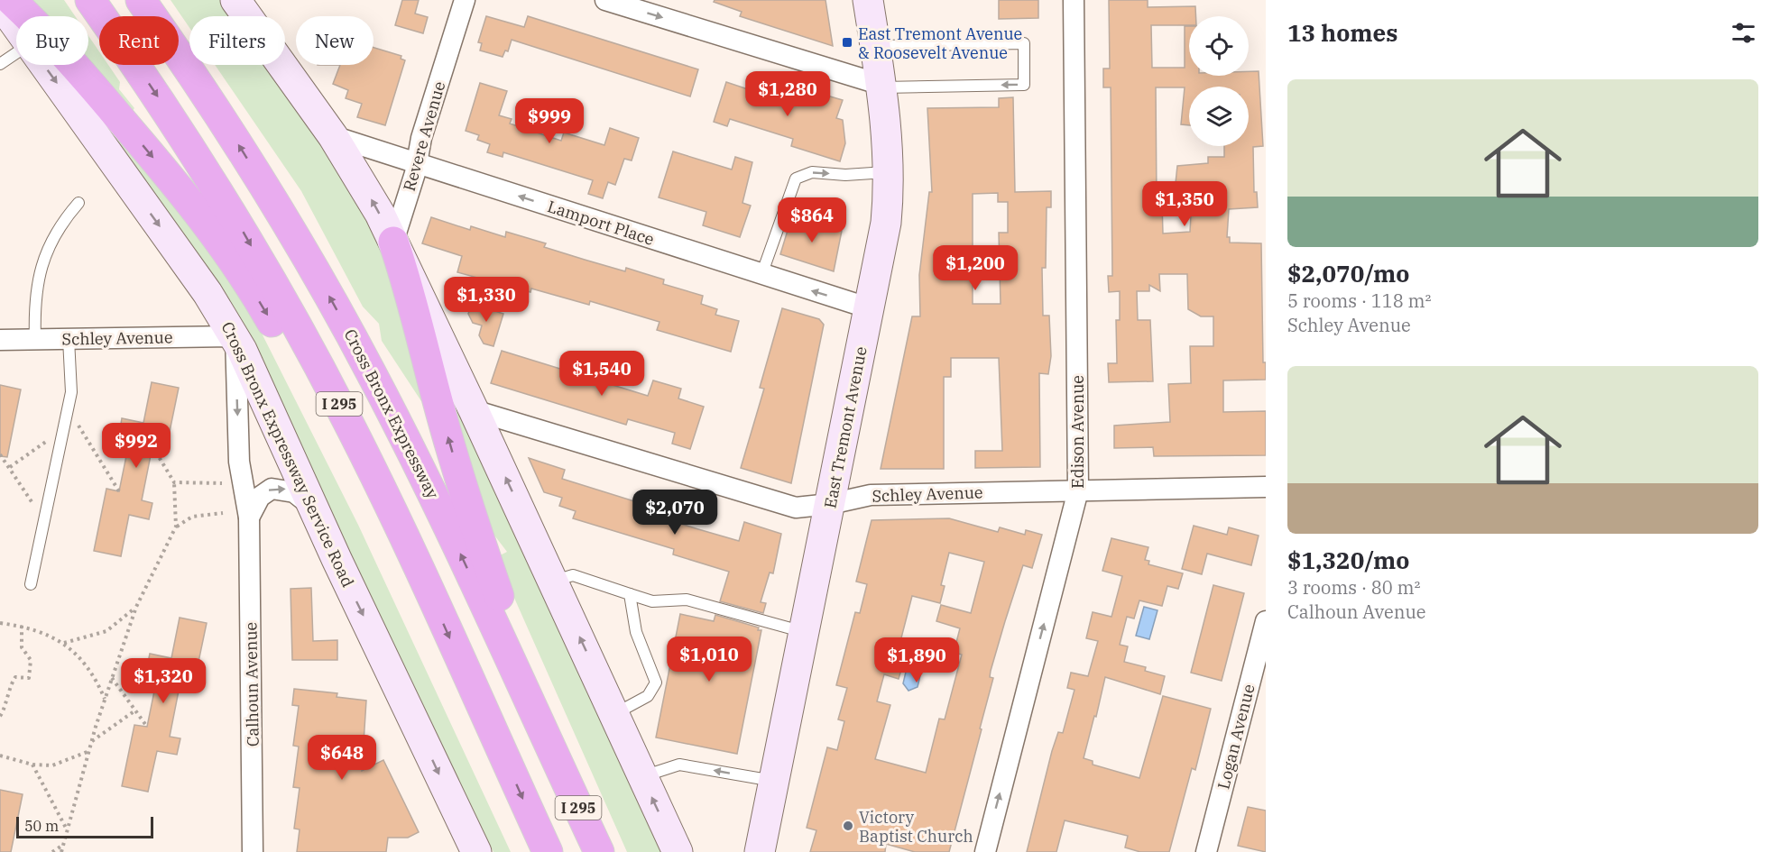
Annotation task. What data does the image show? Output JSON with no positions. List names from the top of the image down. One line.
{"streets":{"highway":["I 295","Cross Bronx Expressway"],"main road":["East Tremont Avenue","Cross Bronx Expressway Service Road"],"street":["Revere Avenue","Lamport Place","Schley Avenue","Edison Avenue","Calhoun Avenue","Logan Avenue"]},"crossings":[["Revere Avenue","Lamport Place"],["Lamport Place","East Tremont Avenue"],["Schley Avenue","East Tremont Avenue"],["Schley Avenue","Edison Avenue"],["Schley Avenue","Cross Bronx Expressway Service Road"],["Schley Avenue","Calhoun Avenue"],["Cross Bronx Expressway Service Road","Calhoun Avenue"]],"one_way":["Lamport Place","Edison Avenue","Calhoun Avenue"],"places":{"transit":["East Tremont Avenue & Roosevelt Avenue"],"other":["Victory Baptist Church"]},"scale_bar":"50 m","page":{"heading":"13 homes","chip":["Buy","Rent","Filters","New"],"list":[{"name":"$2,070/mo","note":"5 rooms · 118 m² · Schley Avenue"},{"name":"$1,320/mo","note":"3 rooms · 80 m² · Calhoun Avenue"}],"price":["$1,280","$999","$1,350","$864","$1,200","$1,330","$1,540","$992","$2,070","$1,010","$1,890","$1,320","$648"],"scale":"50 m"}}
